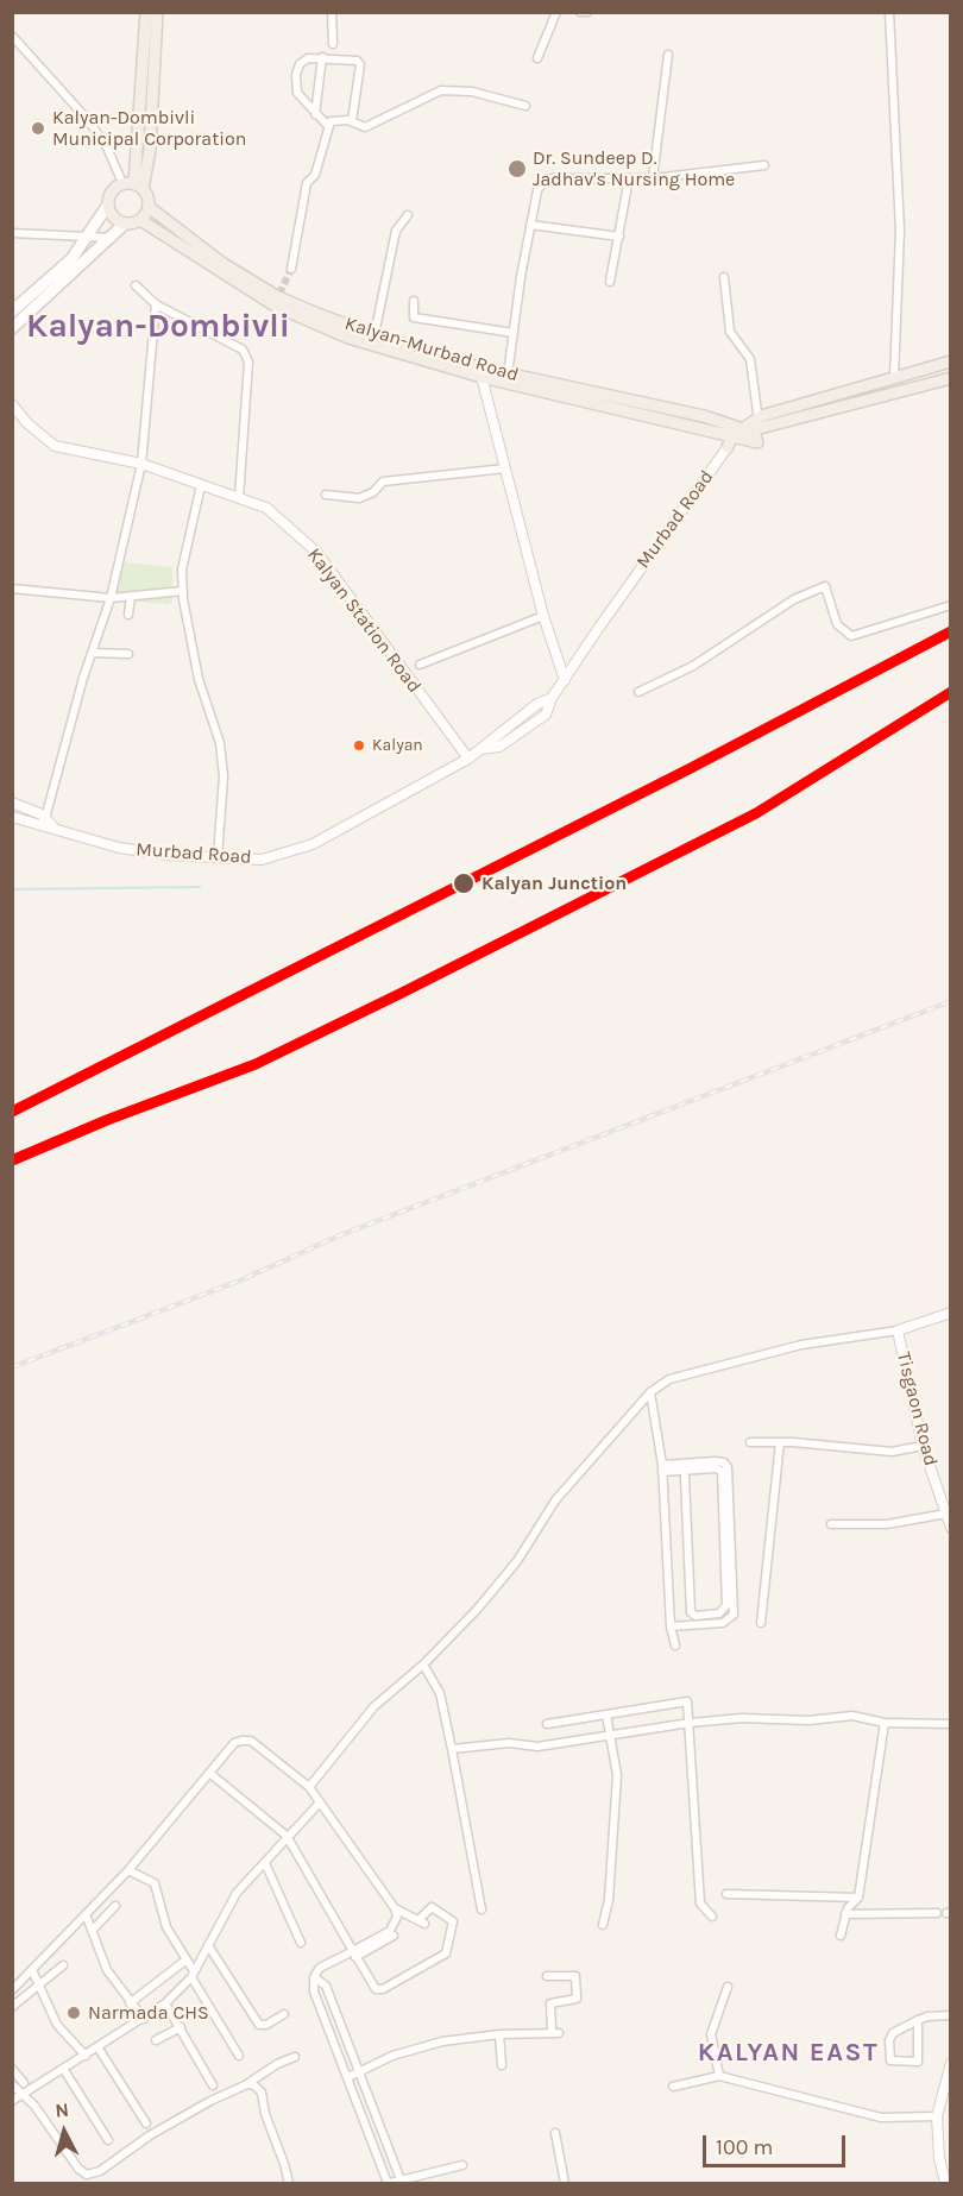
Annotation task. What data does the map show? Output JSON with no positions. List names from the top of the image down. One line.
{"streets":{"main road":["Kalyan-Murbad Road"],"street":["Murbad Road","Kalyan Station Road","Tisgaon Road"]},"crossings":[["Kalyan-Murbad Road","Murbad Road"],["Murbad Road","Kalyan Station Road"]],"districts":["Kalyan-Dombivli","KALYAN EAST"],"places":["Kalyan-Dombivli Municipal Corporation","Dr. Sundeep D. Jadhav's Nursing Home","Kalyan","Kalyan Junction","Narmada CHS"],"scale_bar":"100 m","north":"top"}
